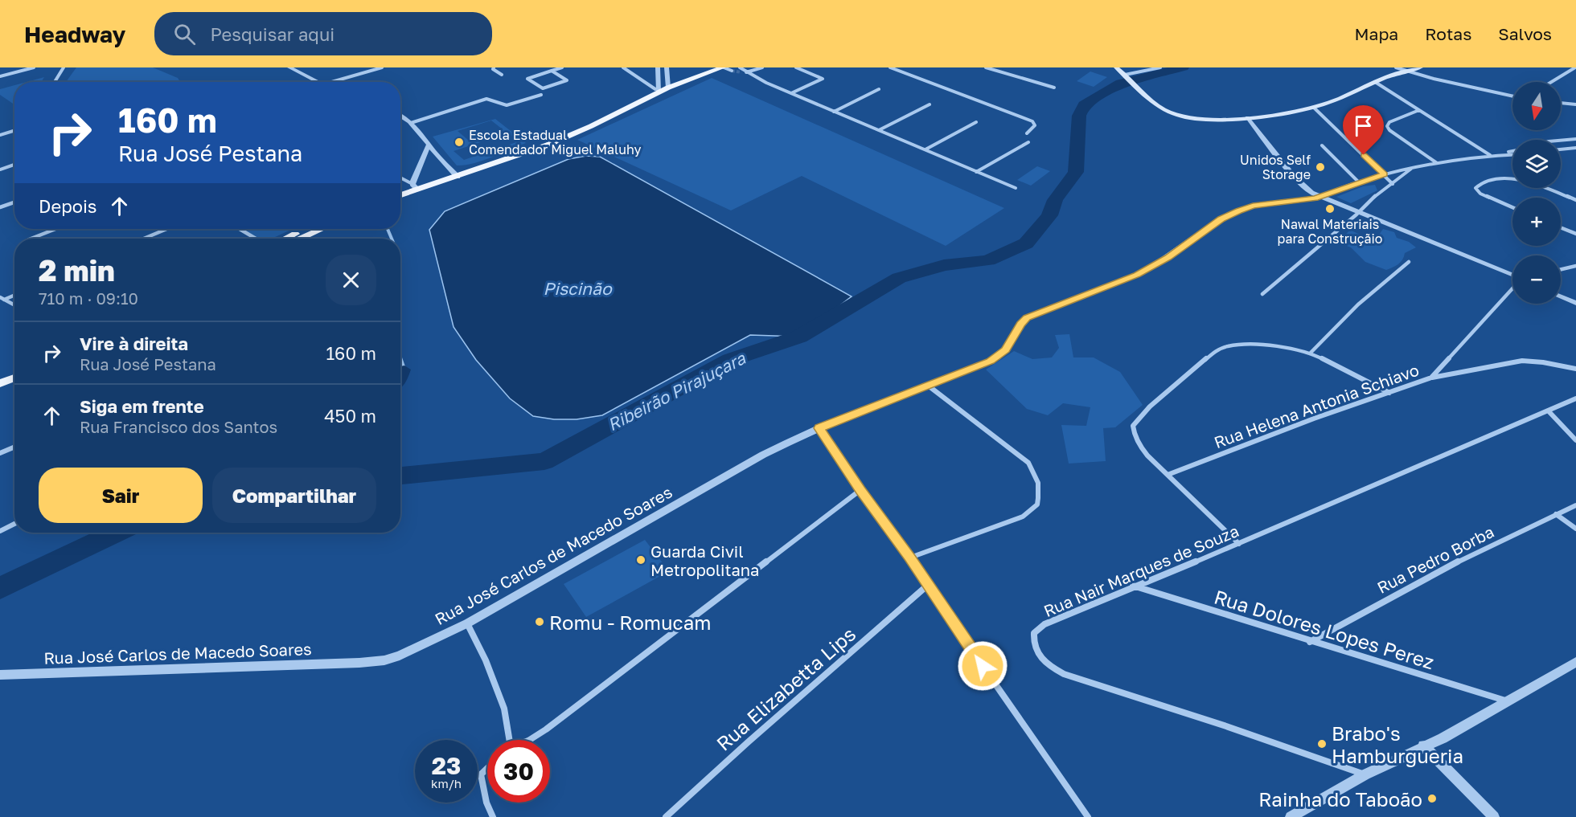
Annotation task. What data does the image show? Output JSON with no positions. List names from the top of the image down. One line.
{"streets":{"street":["Rua Helena Antonia Schiavo","Rua José Carlos de Macedo Soares","Rua Pedro Borba","Rua Nair Marques de Souza","Rua Dolores Lopes Perez","Rua Elizabetta Lips"]},"crossings":[["Rua Pedro Borba","Rua Dolores Lopes Perez"],["Rua Nair Marques de Souza","Rua Dolores Lopes Perez"]],"water":["Piscinão","Ribeirão Pirajuçara"],"places":["Escola Estadual Comendador Miguel Maluhy","Unidos Self Storage","Nawal Materiais para Construçãio","Guarda Civil Metropolitana","Romu - Romucam","Brabo's Hamburgueria","Rainha do Taboão"],"north":"bottom","page":{"header":"Headway","search":"Pesquisar aqui","nav":["Mapa","Rotas","Salvos"],"map_buttons":["+","−"],"turn":["160 m","Rua José Pestana"],"then":"Depois","heading":["2 min","710 m · 09:10"],"list":[{"name":"Vire à direita","note":"Rua José Pestana","value":"160 m"},{"name":"Siga em frente","note":"Rua Francisco dos Santos","value":"450 m"}],"buttons":["Sair","Compartilhar"],"speed":"23 km/h","limit":"30"}}
